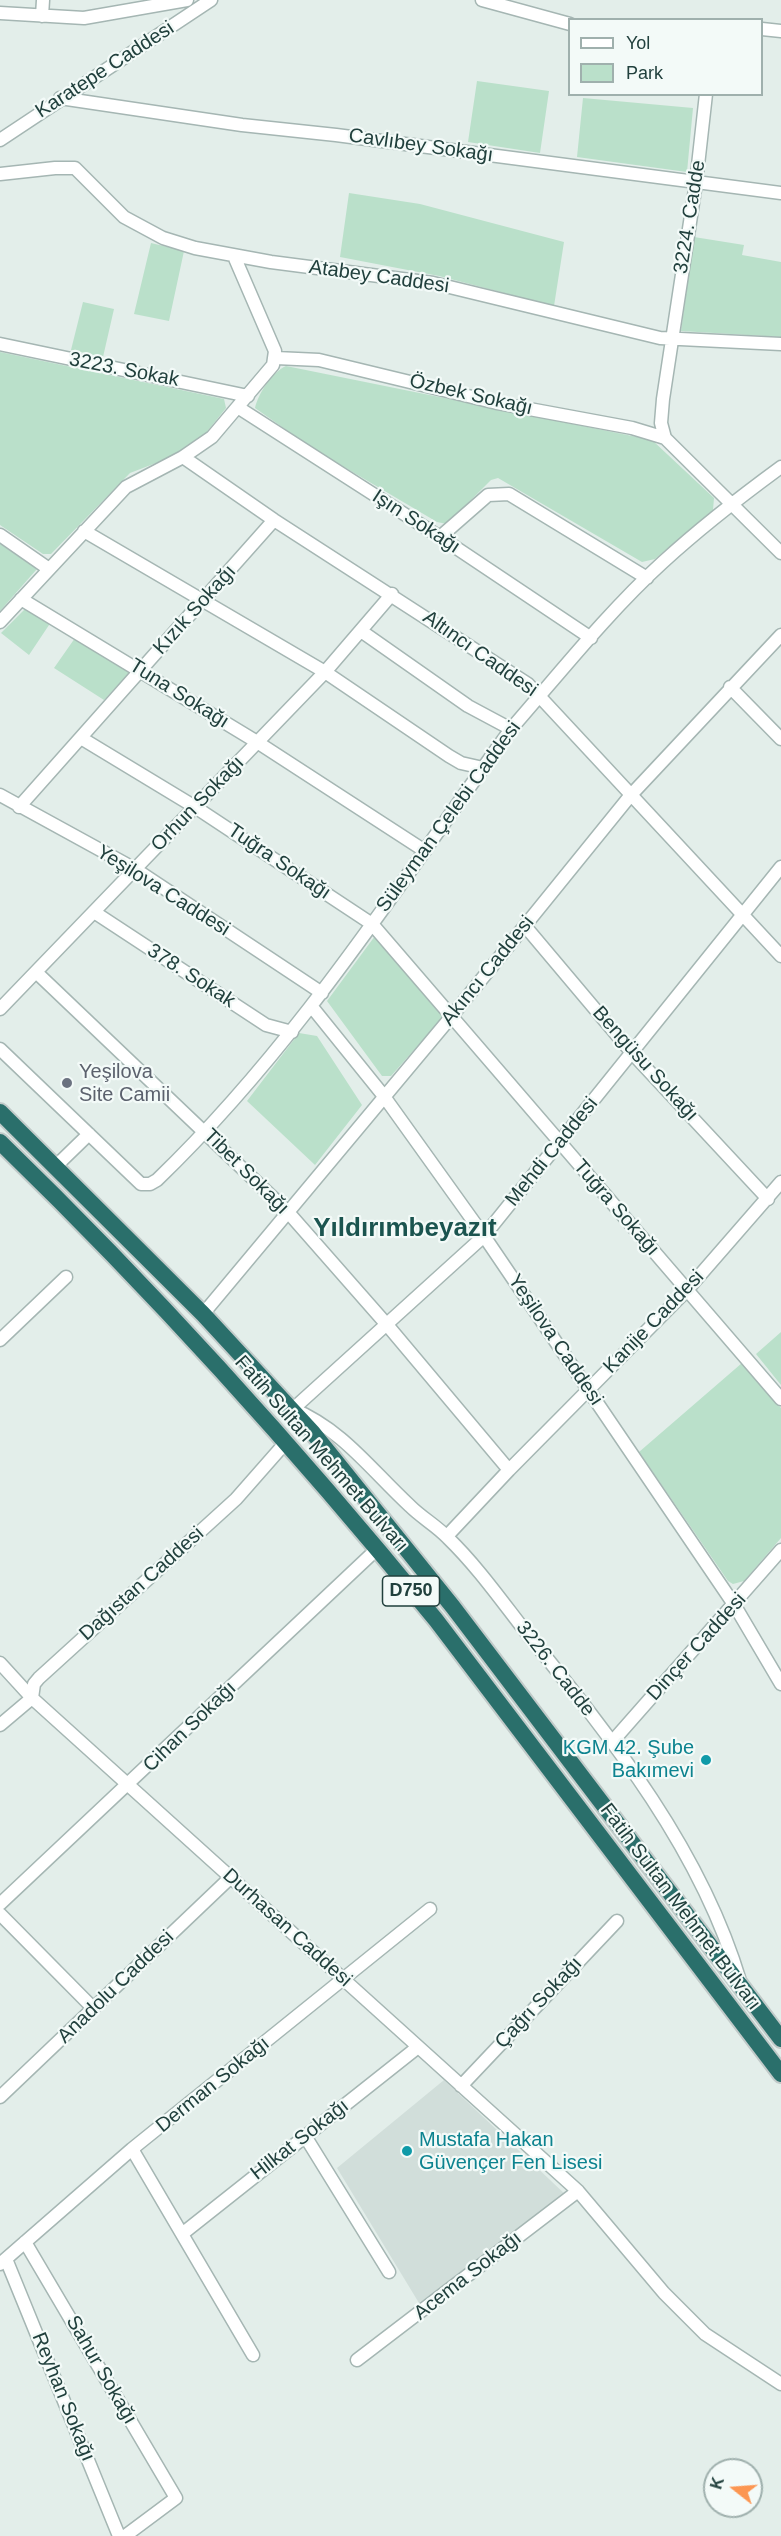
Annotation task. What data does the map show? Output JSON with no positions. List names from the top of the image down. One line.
{"streets":{"highway":["Fatih Sultan Mehmet Bulvarı","D750"],"street":["Karatepe Caddesi","Cavlıbey Sokağı","3224. Cadde","Atabey Caddesi","3223. Sokak","Özbek Sokağı","Işın Sokağı","Kızık Sokağı","Altıncı Caddesi","Tuna Sokağı","Orhun Sokağı","Süleyman Çelebi Caddesi","Tuğra Sokağı","Yeşilova Caddesi","Akıncı Caddesi","378. Sokak","Bengüsu Sokağı","Mehdi Caddesi","Tibet Sokağı","Kanije Caddesi","Dağıstan Caddesi","Dinçer Caddesi","3226. Cadde","Cihan Sokağı","Durhasan Caddesi","Anadolu Caddesi","Çağrı Sokağı","Derman Sokağı","Hilkat Sokağı","Acema Sokağı","Sahur Sokağı","Reyhan Sokağı"]},"crossings":[["Karatepe Caddesi","Cavlıbey Sokağı"],["Cavlıbey Sokağı","3224. Cadde"],["3224. Cadde","Atabey Caddesi"],["3224. Cadde","Özbek Sokağı"],["Işın Sokağı","Süleyman Çelebi Caddesi"],["Kızık Sokağı","Altıncı Caddesi"],["Kızık Sokağı","Tuna Sokağı"],["Kızık Sokağı","Tuğra Sokağı"],["Kızık Sokağı","Yeşilova Caddesi"],["Altıncı Caddesi","Orhun Sokağı"],["Altıncı Caddesi","Süleyman Çelebi Caddesi"],["Altıncı Caddesi","Akıncı Caddesi"],["Altıncı Caddesi","Mehdi Caddesi"],["Tuna Sokağı","Orhun Sokağı"],["Tuna Sokağı","Süleyman Çelebi Caddesi"],["Orhun Sokağı","Tuğra Sokağı"],["Orhun Sokağı","Yeşilova Caddesi"],["Orhun Sokağı","378. Sokak"],["Orhun Sokağı","Tibet Sokağı"],["Süleyman Çelebi Caddesi","Tuğra Sokağı"],["Süleyman Çelebi Caddesi","Yeşilova Caddesi"],["Süleyman Çelebi Caddesi","378. Sokak"],["Süleyman Çelebi Caddesi","Tibet Sokağı"],["Tuğra Sokağı","Akıncı Caddesi"],["Tuğra Sokağı","Mehdi Caddesi"],["Tuğra Sokağı","Kanije Caddesi"],["Yeşilova Caddesi","Akıncı Caddesi"],["Yeşilova Caddesi","Mehdi Caddesi"],["Yeşilova Caddesi","Kanije Caddesi"],["Yeşilova Caddesi","Dinçer Caddesi"],["Akıncı Caddesi","Bengüsu Sokağı"],["Akıncı Caddesi","Tibet Sokağı"],["Akıncı Caddesi","Fatih Sultan Mehmet Bulvarı"],["Bengüsu Sokağı","Mehdi Caddesi"],["Bengüsu Sokağı","Kanije Caddesi"],["Mehdi Caddesi","Tibet Sokağı"],["Mehdi Caddesi","Fatih Sultan Mehmet Bulvarı"],["Mehdi Caddesi","3226. Cadde"],["Tibet Sokağı","Kanije Caddesi"],["Kanije Caddesi","3226. Cadde"],["Fatih Sultan Mehmet Bulvarı","Dağıstan Caddesi"],["Fatih Sultan Mehmet Bulvarı","3226. Cadde"],["Fatih Sultan Mehmet Bulvarı","Cihan Sokağı"],["Dağıstan Caddesi","Durhasan Caddesi"],["Dinçer Caddesi","3226. Cadde"],["Cihan Sokağı","Durhasan Caddesi"],["Durhasan Caddesi","Anadolu Caddesi"],["Durhasan Caddesi","Çağrı Sokağı"],["Durhasan Caddesi","Derman Sokağı"],["Durhasan Caddesi","Hilkat Sokağı"],["Durhasan Caddesi","Acema Sokağı"],["Derman Sokağı","Sahur Sokağı"],["Derman Sokağı","Reyhan Sokağı"]],"districts":["Yıldırımbeyazıt"],"places":["Yeşilova Site Camii","KGM 42. Şube Bakımevi","Mustafa Hakan Güvençer Fen Lisesi"],"legend":["Yol","Park"],"north":"left"}
